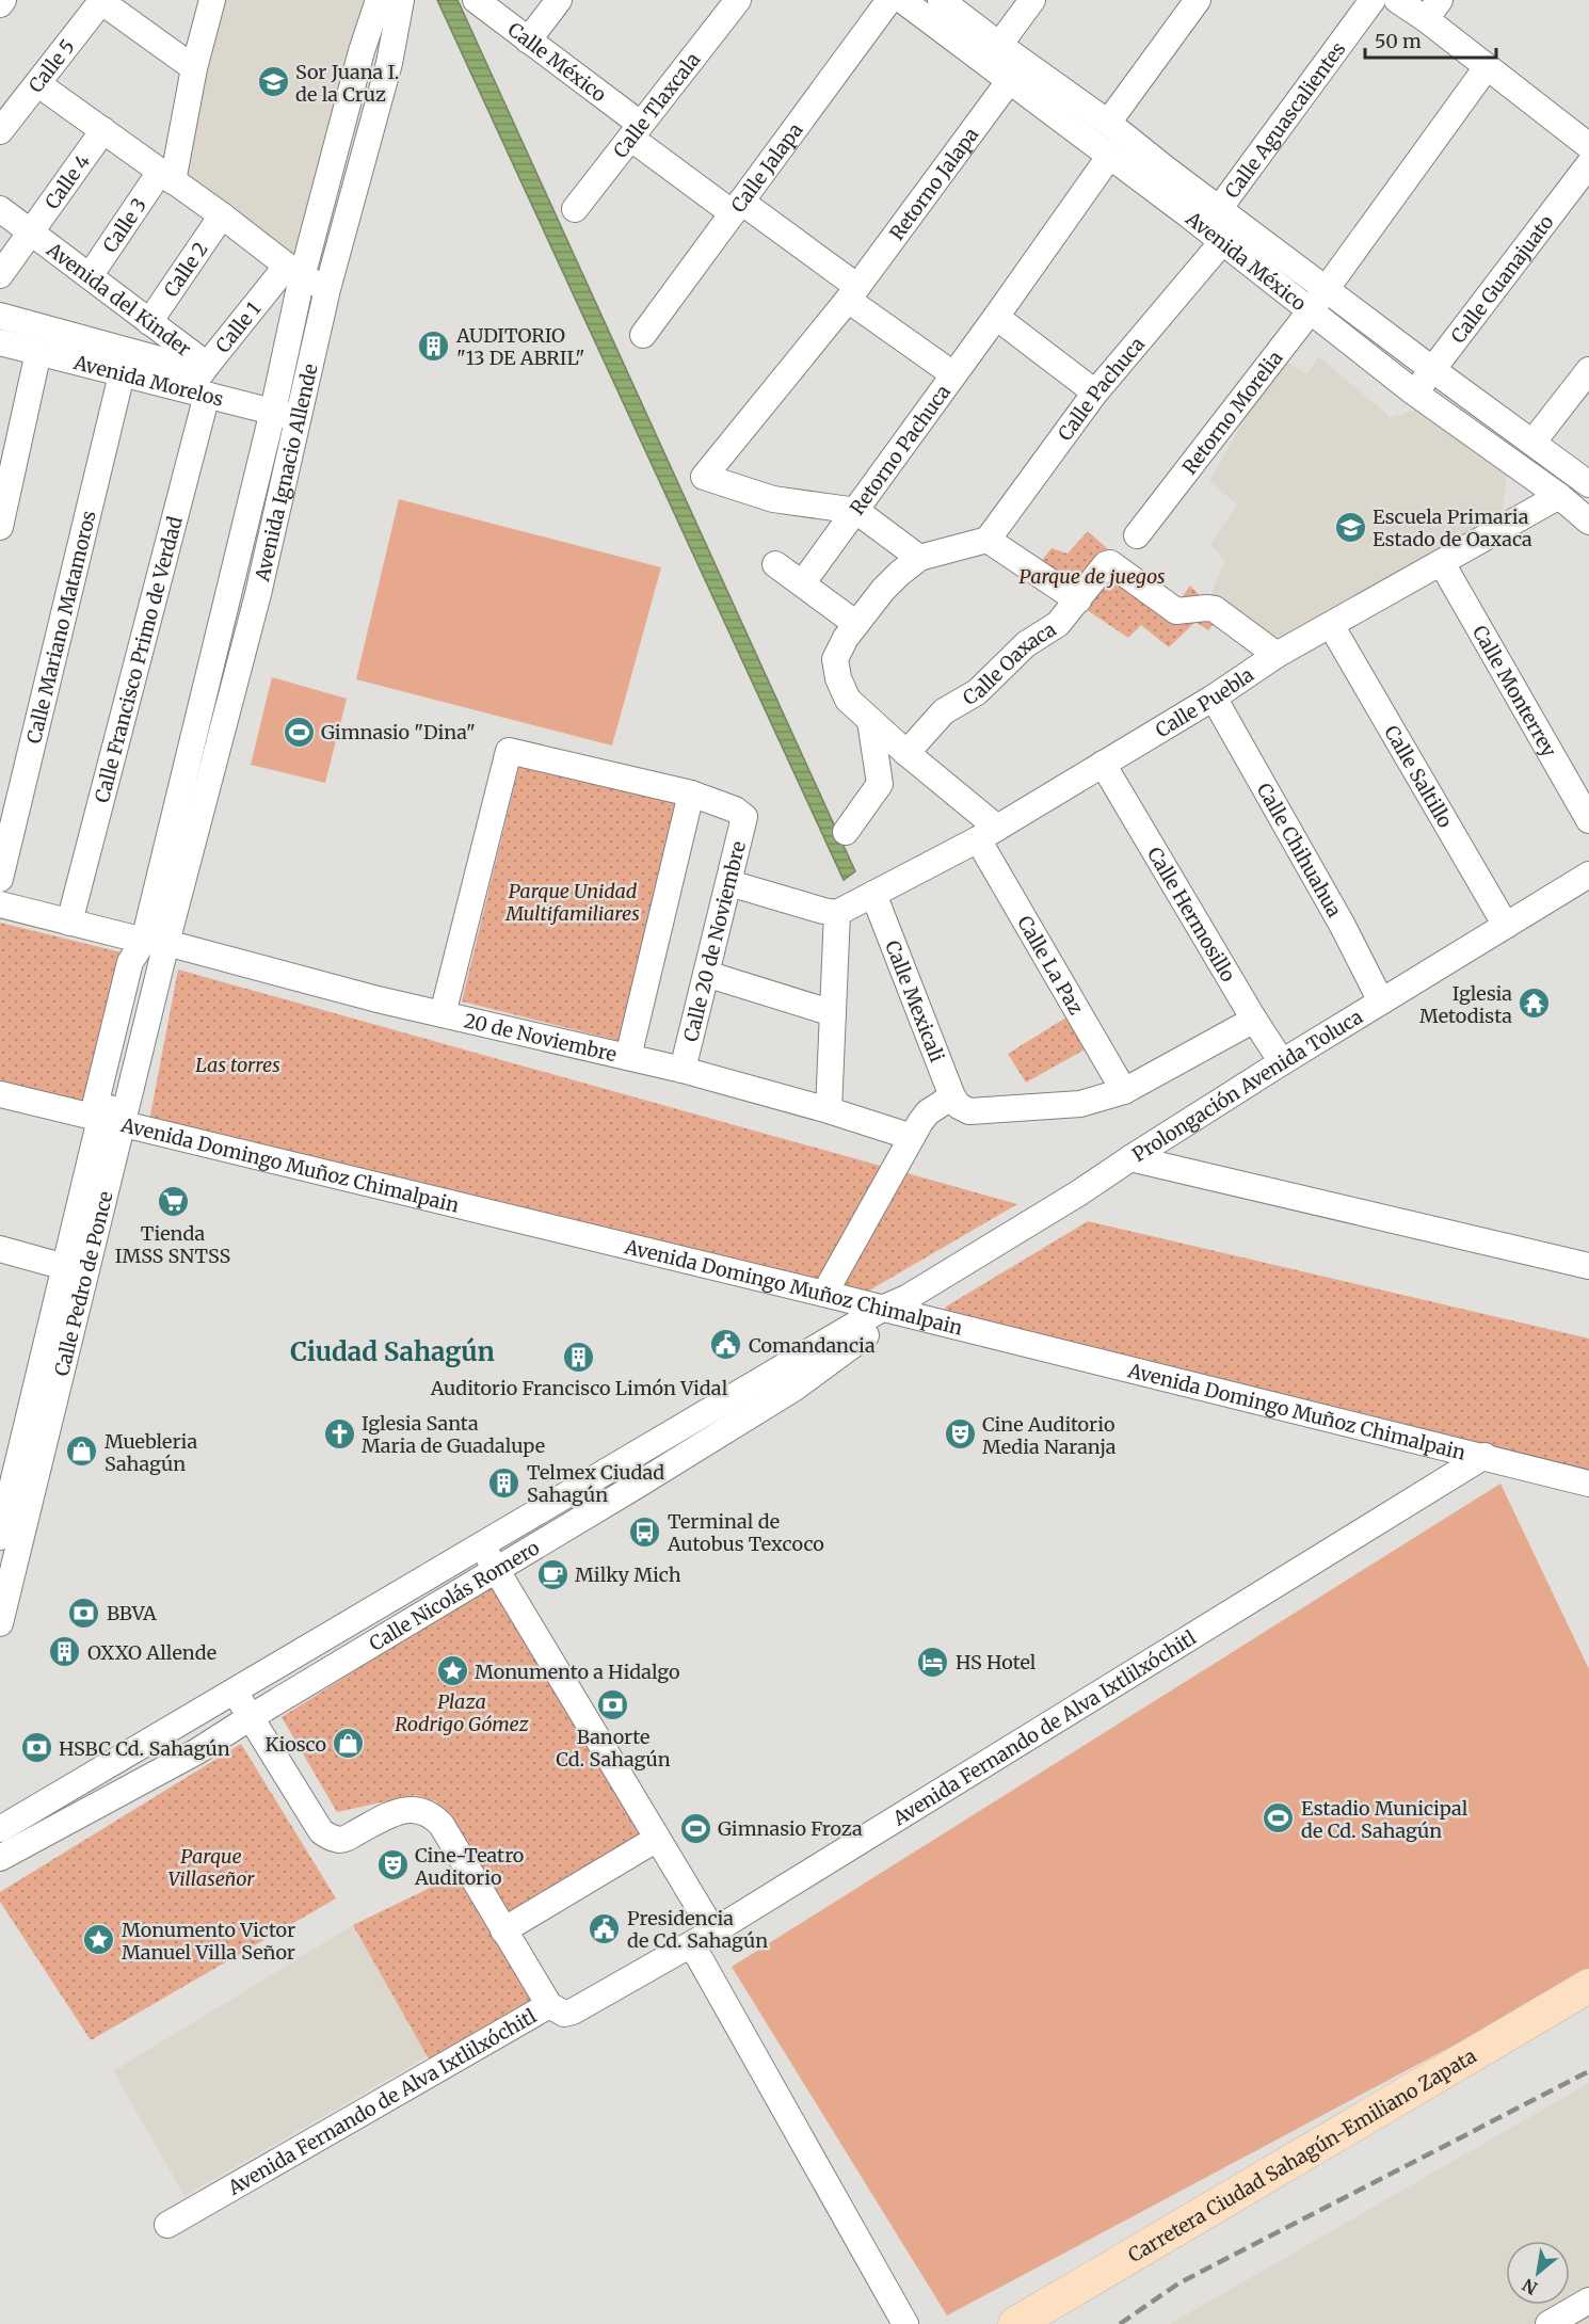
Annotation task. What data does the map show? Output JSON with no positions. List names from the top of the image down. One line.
{"streets":{"main road":["Carretera Ciudad Sahagún-Emiliano Zapata"],"street":["Calle México","Calle 5","Calle Tlaxcala","Calle Aguascalientes","Calle Jalapa","Calle 4","Retorno Jalapa","Calle 3","Avenida México","Calle 2","Calle Guanajuato","Avenida del Kinder","Calle 1","Avenida Morelos","Calle Pachuca","Retorno Morelia","Retorno Pachuca","Avenida Ignacio Allende","Calle Mariano Matamoros","Calle Francisco Primo de Verdad","Calle Oaxaca","Calle Monterrey","Calle Puebla","Calle Saltillo","Calle Chihuahua","Calle Hermosillo","Calle 20 de Noviembre","Calle La Paz","Calle Mexicali","20 de Noviembre","Prolongación Avenida Toluca","Avenida Domingo Muñoz Chimalpain","Calle Pedro de Ponce","Calle Nicolás Romero","Avenida Fernando de Alva Ixtlilxóchitl"]},"crossings":[["Calle México","Calle Tlaxcala"],["Calle México","Calle Jalapa"],["Calle Aguascalientes","Avenida México"],["Calle 4","Avenida del Kinder"],["Retorno Jalapa","Avenida México"],["Retorno Jalapa","Retorno Pachuca"],["Calle 3","Avenida del Kinder"],["Avenida México","Calle Guanajuato"],["Avenida México","Calle Pachuca"],["Avenida México","Retorno Morelia"],["Avenida México","Retorno Pachuca"],["Avenida México","Calle Puebla"],["Calle 2","Avenida del Kinder"],["Avenida del Kinder","Calle 1"],["Avenida del Kinder","Avenida Morelos"],["Avenida del Kinder","Calle Francisco Primo de Verdad"],["Calle 1","Avenida Morelos"],["Calle 1","Avenida Ignacio Allende"],["Calle 1","Calle Francisco Primo de Verdad"],["Avenida Morelos","Avenida Ignacio Allende"],["Avenida Morelos","Calle Mariano Matamoros"],["Avenida Morelos","Calle Francisco Primo de Verdad"],["Avenida Ignacio Allende","20 de Noviembre"],["Avenida Ignacio Allende","Calle Pedro de Ponce"],["Calle Francisco Primo de Verdad","20 de Noviembre"],["Calle Oaxaca","Calle Puebla"],["Calle Monterrey","Calle Puebla"],["Calle Puebla","Calle Saltillo"],["Calle Puebla","Calle Chihuahua"],["Calle Puebla","Calle Hermosillo"],["Calle Puebla","Calle La Paz"],["Calle Puebla","Calle Mexicali"],["Calle Saltillo","Prolongación Avenida Toluca"],["Calle Chihuahua","Prolongación Avenida Toluca"],["Calle Hermosillo","Prolongación Avenida Toluca"],["Calle 20 de Noviembre","20 de Noviembre"],["20 de Noviembre","Calle Pedro de Ponce"],["Prolongación Avenida Toluca","Avenida Domingo Muñoz Chimalpain"],["Prolongación Avenida Toluca","Calle Nicolás Romero"],["Avenida Domingo Muñoz Chimalpain","Calle Pedro de Ponce"],["Avenida Domingo Muñoz Chimalpain","Calle Nicolás Romero"],["Avenida Domingo Muñoz Chimalpain","Avenida Fernando de Alva Ixtlilxóchitl"]],"districts":["Ciudad Sahagún"],"parks":["Parque de juegos","Parque Unidad Multifamiliares","Las torres","Plaza Rodrigo Gómez","Parque Villaseñor"],"places":{"school or university":["Sor Juana I. de la Cruz","Escuela Primaria Estado de Oaxaca"],"building":["AUDITORIO \"13 DE ABRIL\"","Auditorio Francisco Limón Vidal","Telmex Ciudad Sahagún","OXXO Allende"],"sports":["Gimnasio \"Dina\"","Estadio Municipal de Cd. Sahagún","Gimnasio Froza"],"temple":["Iglesia Metodista"],"supermarket":["Tienda IMSS SNTSS"],"public building":["Comandancia","Presidencia de Cd. Sahagún"],"church":["Iglesia Santa Maria de Guadalupe"],"theatre":["Cine Auditorio Media Naranja","Cine-Teatro Auditorio"],"shop":["Muebleria Sahagún","Kiosco"],"bus stop":["Terminal de Autobus Texcoco"],"cafe":["Milky Mich"],"bank":["BBVA","Banorte Cd. Sahagún","HSBC Cd. Sahagún"],"hotel":["HS Hotel"],"place":["Monumento a Hidalgo","Monumento Victor Manuel Villa Señor"]},"scale_bar":"50 m","north":"bottom left"}
